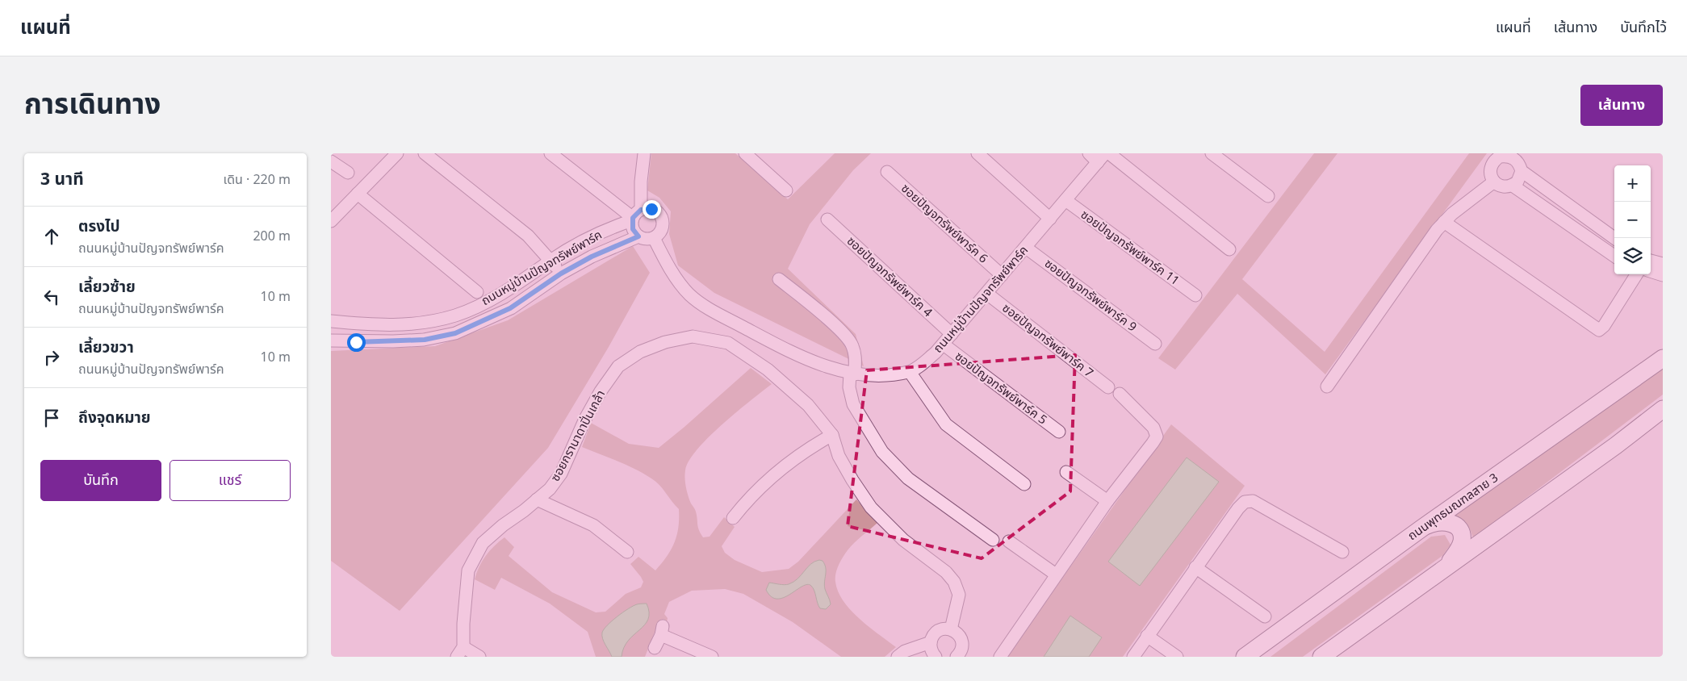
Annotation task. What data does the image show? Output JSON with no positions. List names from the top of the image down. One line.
{"streets":{"main road":["ถนนพุทธมณฑลสาย 3"],"street":["ซอยปัญจทรัพย์พาร์ค 6","ซอยปัญจทรัพย์พาร์ค 11","ถนนหมู่บ้านปัญจทรัพย์พาร์ค","ซอยปัญจทรัพย์พาร์ค 4","ซอยปัญจทรัพย์พาร์ค 9","ซอยปัญจทรัพย์พาร์ค 7","ซอยปัญจทรัพย์พาร์ค 5","ซอยกรานาดาปิ่นเกล้า"]},"crossings":[["ซอยปัญจทรัพย์พาร์ค 6","ถนนหมู่บ้านปัญจทรัพย์พาร์ค"],["ซอยปัญจทรัพย์พาร์ค 11","ถนนหมู่บ้านปัญจทรัพย์พาร์ค"],["ถนนหมู่บ้านปัญจทรัพย์พาร์ค","ซอยปัญจทรัพย์พาร์ค 4"],["ถนนหมู่บ้านปัญจทรัพย์พาร์ค","ซอยปัญจทรัพย์พาร์ค 9"],["ถนนหมู่บ้านปัญจทรัพย์พาร์ค","ซอยปัญจทรัพย์พาร์ค 7"],["ถนนหมู่บ้านปัญจทรัพย์พาร์ค","ซอยปัญจทรัพย์พาร์ค 5"]],"page":{"header":"แผนที่","nav":["แผนที่","เส้นทาง","บันทึกไว้"],"title":"การเดินทาง","buttons":["เส้นทาง",["บันทึก","แชร์"]],"heading":["3 นาที","เดิน · 220 m"],"map_buttons":["+","−"],"list":[["ตรงไป","ถนนหมู่บ้านปัญจทรัพย์พาร์ค","200 m"],["เลี้ยวซ้าย","ถนนหมู่บ้านปัญจทรัพย์พาร์ค","10 m"],["เลี้ยวขวา","ถนนหมู่บ้านปัญจทรัพย์พาร์ค","10 m"],"ถึงจุดหมาย"]}}
